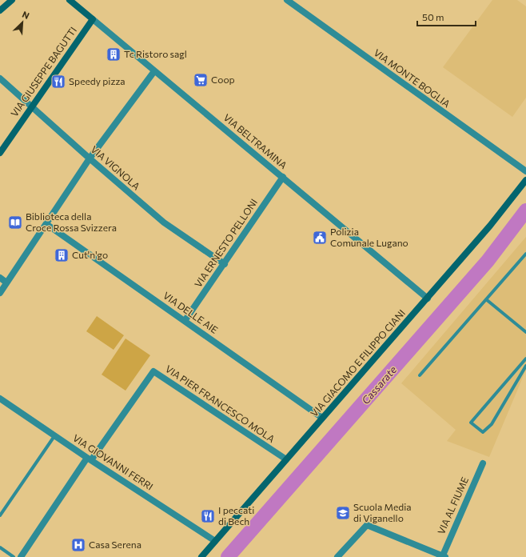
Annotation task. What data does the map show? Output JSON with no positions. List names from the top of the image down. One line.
{"streets":{"main road":["VIA GIUSEPPE BAGUTTI","VIA BELTRAMINA","VIA GIACOMO E FILIPPO CIANI"],"street":["VIA MONTE BOGLIA","VIA VIGNOLA","VIA ERNESTO PELLONI","VIA DELLE AIE","VIA PIER FRANCESCO MOLA","VIA GIOVANNI FERRI","VIA AL FIUME"]},"crossings":[["VIA GIUSEPPE BAGUTTI","VIA BELTRAMINA"],["VIA GIUSEPPE BAGUTTI","VIA VIGNOLA"],["VIA BELTRAMINA","VIA ERNESTO PELLONI"],["VIA BELTRAMINA","VIA GIACOMO E FILIPPO CIANI"],["VIA VIGNOLA","VIA ERNESTO PELLONI"],["VIA ERNESTO PELLONI","VIA DELLE AIE"],["VIA DELLE AIE","VIA GIACOMO E FILIPPO CIANI"],["VIA GIACOMO E FILIPPO CIANI","VIA PIER FRANCESCO MOLA"],["VIA GIACOMO E FILIPPO CIANI","VIA GIOVANNI FERRI"],["VIA PIER FRANCESCO MOLA","VIA GIOVANNI FERRI"]],"water":["Cassarate"],"places":{"building":["Tc Ristoro sagl","Cut'n'go"],"supermarket":["Coop"],"restaurant":["Speedy pizza","I peccati di Bech"],"library":["Biblioteca della Croce Rossa Svizzera"],"public building":["Polizia Comunale Lugano"],"school or university":["Scuola Media di Viganello"],"hospital":["Casa Serena"]},"scale_bar":"50 m","north":"top right"}
